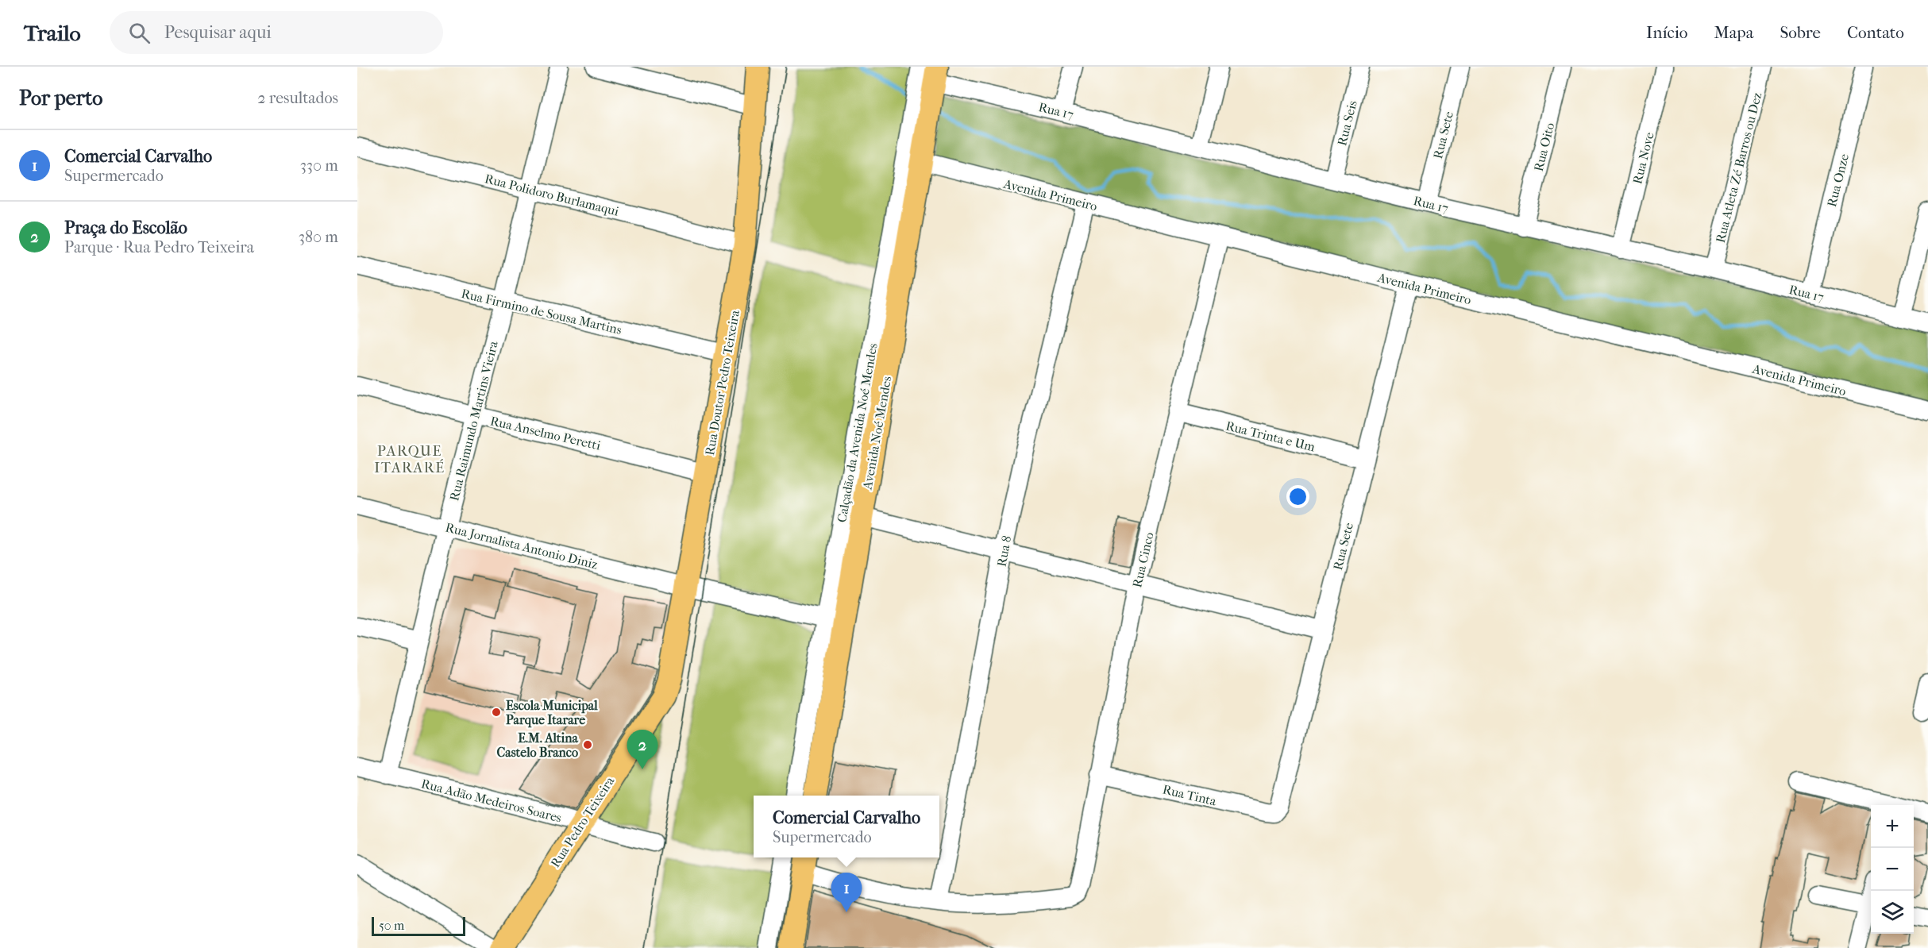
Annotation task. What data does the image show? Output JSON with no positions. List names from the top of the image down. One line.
{"streets":{"main road":["Rua Doutor Pedro Teixeira","Avenida Noé Mendes","Rua Pedro Teixeira"],"street":["Rua 17","Rua Seis","Rua Sete","Rua Oito","Rua Nove","Rua Atleta Zé Barros ou Dez","Rua Onze","Rua Polidoro Burlamaqui","Avenida Primeiro","Rua Firmino de Sousa Martins","Rua Raimundo Martins Vieira","Rua Anselmo Peretti","Calçadão da Avenida Noé Mendes","Rua Trinta e Um","Rua Jornalista Antonio Diniz","Rua 8","Rua Cinco","Rua Tinta","Rua Adão Medeiros Soares"]},"crossings":[["Rua 17","Rua Seis"],["Rua 17","Rua Sete"],["Rua 17","Rua Oito"],["Rua 17","Rua Nove"],["Rua 17","Rua Atleta Zé Barros ou Dez"],["Rua 17","Rua Onze"],["Rua 17","Calçadão da Avenida Noé Mendes"],["Rua 17","Avenida Noé Mendes"],["Rua Sete","Avenida Primeiro"],["Rua Sete","Rua Trinta e Um"],["Rua Sete","Rua Tinta"],["Rua Polidoro Burlamaqui","Rua Doutor Pedro Teixeira"],["Rua Polidoro Burlamaqui","Rua Raimundo Martins Vieira"],["Avenida Primeiro","Avenida Noé Mendes"],["Avenida Primeiro","Rua 8"],["Avenida Primeiro","Rua Cinco"],["Rua Firmino de Sousa Martins","Rua Doutor Pedro Teixeira"],["Rua Firmino de Sousa Martins","Rua Raimundo Martins Vieira"],["Rua Doutor Pedro Teixeira","Rua Anselmo Peretti"],["Rua Doutor Pedro Teixeira","Rua Jornalista Antonio Diniz"],["Rua Doutor Pedro Teixeira","Rua Pedro Teixeira"],["Rua Raimundo Martins Vieira","Rua Anselmo Peretti"],["Rua Raimundo Martins Vieira","Rua Jornalista Antonio Diniz"],["Rua Raimundo Martins Vieira","Rua Adão Medeiros Soares"],["Calçadão da Avenida Noé Mendes","Avenida Noé Mendes"],["Calçadão da Avenida Noé Mendes","Rua Jornalista Antonio Diniz"],["Avenida Noé Mendes","Rua Jornalista Antonio Diniz"],["Rua Trinta e Um","Rua Cinco"],["Rua 8","Rua Cinco"],["Rua Cinco","Rua Tinta"],["Rua Adão Medeiros Soares","Rua Pedro Teixeira"]],"districts":["PARQUE ITARARÉ"],"places":["Escola Municipal Parque Itarare","E.M. Altina Castelo Branco"],"scale_bar":"50 m","page":{"header":"Trailo","search":"Pesquisar aqui","nav":["Início","Mapa","Sobre","Contato"],"heading":["Por perto","2 resultados"],"list":[{"mark":"1","name":"Comercial Carvalho","note":"Supermercado","value":"330 m"},{"mark":"2","name":"Praça do Escolão","note":"Parque · Rua Pedro Teixeira","value":"380 m"}],"pins":["2","1"],"popup":["Comercial Carvalho","Supermercado"],"map_buttons":["+","−"],"scale":"50 m"}}
